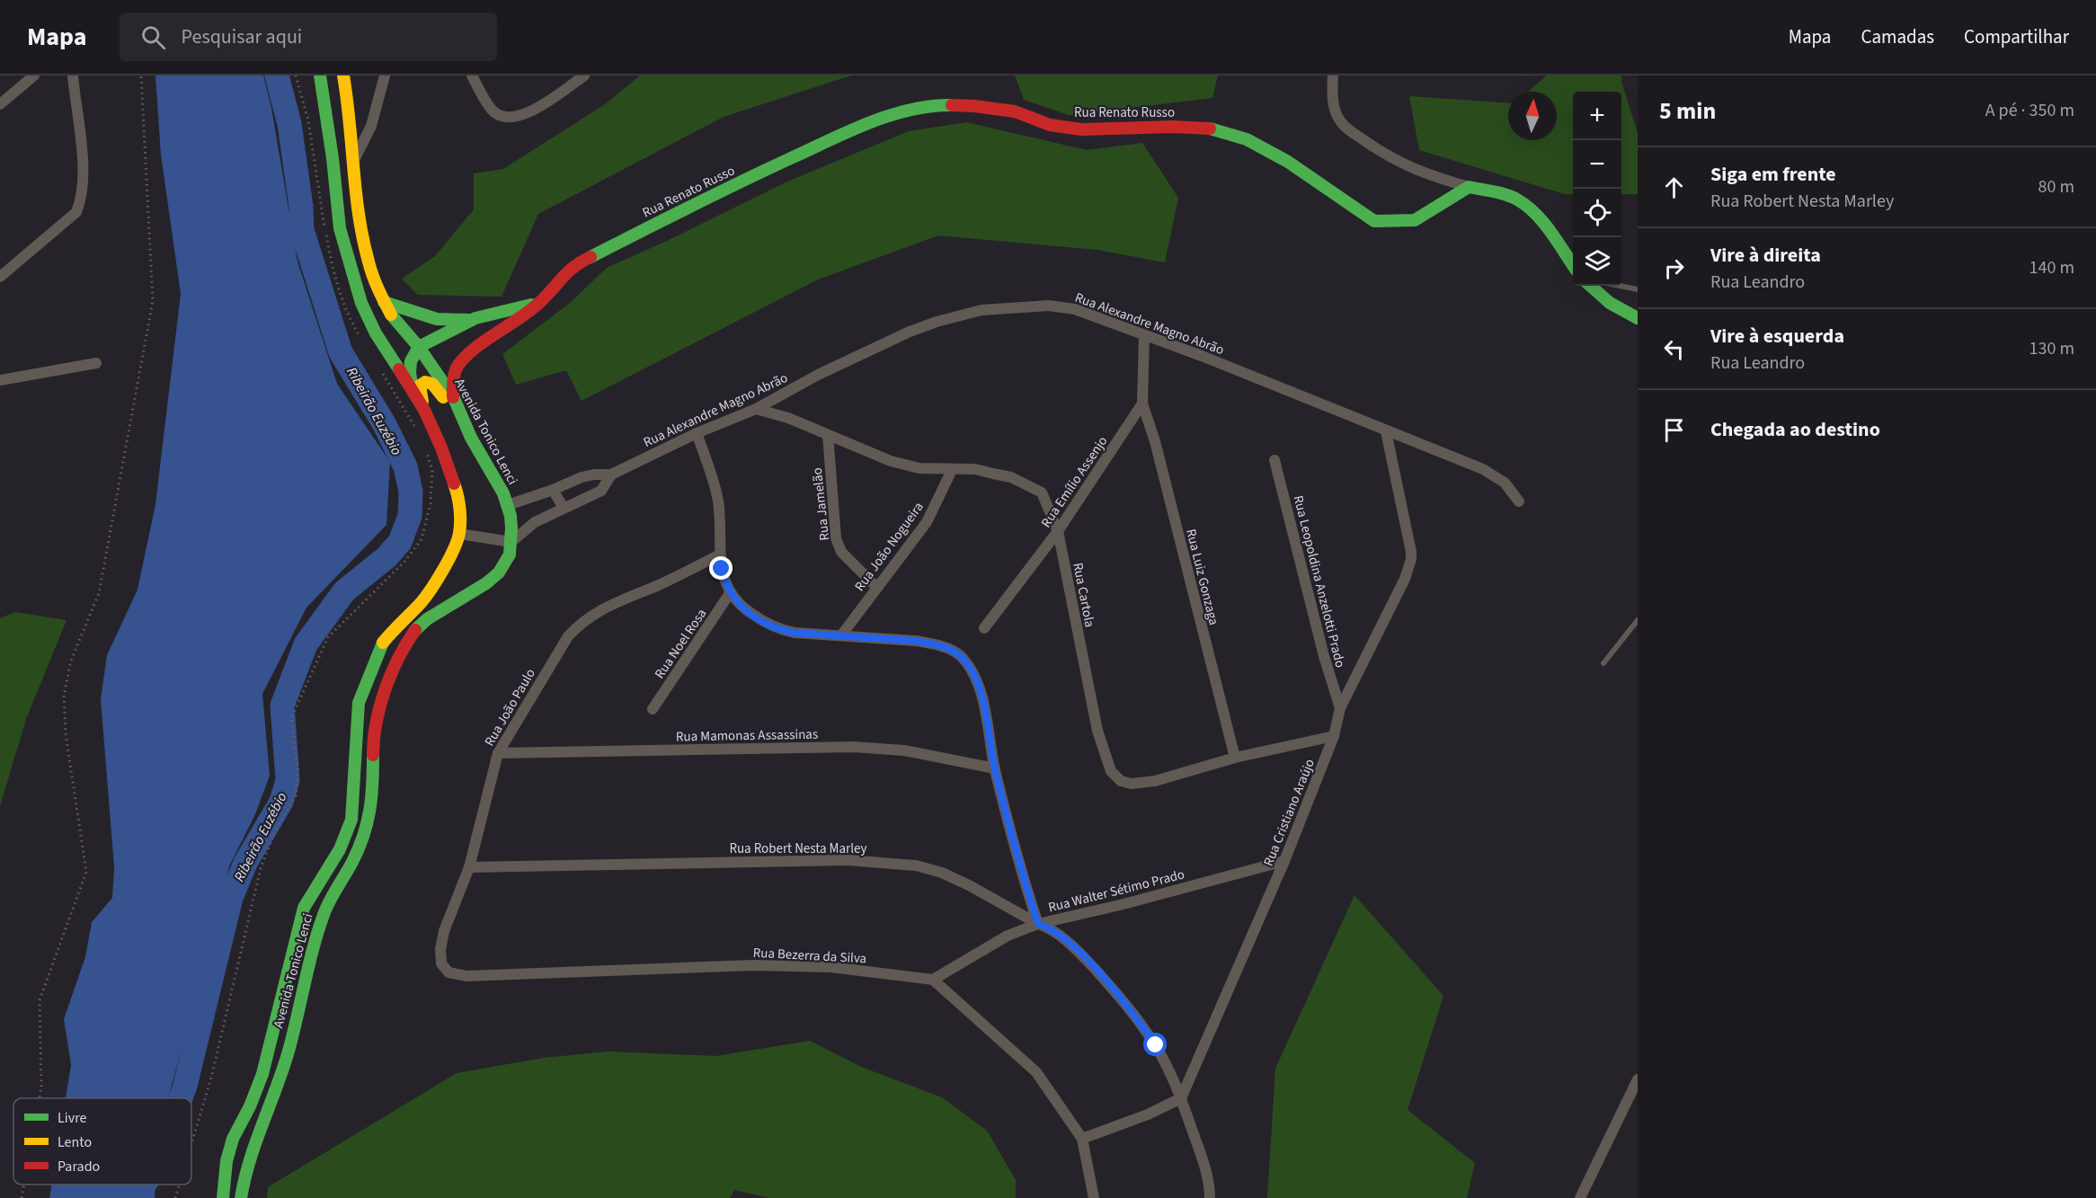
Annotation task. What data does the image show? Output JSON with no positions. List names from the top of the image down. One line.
{"streets":{"main road":["Rua Renato Russo","Avenida Tonico Lenci"],"street":["Rua Alexandre Magno Abrão","Rua Emílio Assenjo","Rua Jamelão","Rua João Nogueira","Rua Luiz Gonzaga","Rua Leopoldina Anzelotti Prado","Rua Cartola","Rua Noel Rosa","Rua João Paulo","Rua Mamonas Assassinas","Rua Cristiano Araújo","Rua Robert Nesta Marley","Rua Walter Sétimo Prado","Rua Bezerra da Silva"]},"crossings":[["Rua Renato Russo","Avenida Tonico Lenci"],["Rua Alexandre Magno Abrão","Rua Cartola"],["Rua Alexandre Magno Abrão","Rua Cristiano Araújo"],["Rua Emílio Assenjo","Rua Luiz Gonzaga"],["Rua Emílio Assenjo","Rua Cartola"],["Rua Jamelão","Rua João Nogueira"],["Rua Jamelão","Rua Cartola"],["Rua João Nogueira","Rua Cartola"],["Rua Luiz Gonzaga","Rua Cartola"],["Rua Leopoldina Anzelotti Prado","Rua Cristiano Araújo"],["Rua Cartola","Rua Cristiano Araújo"],["Rua João Paulo","Rua Mamonas Assassinas"],["Rua João Paulo","Rua Robert Nesta Marley"],["Rua João Paulo","Rua Bezerra da Silva"],["Rua Cristiano Araújo","Rua Robert Nesta Marley"],["Rua Cristiano Araújo","Rua Walter Sétimo Prado"],["Rua Robert Nesta Marley","Rua Walter Sétimo Prado"],["Rua Walter Sétimo Prado","Rua Bezerra da Silva"]],"water":["Ribeirão Euzébio"],"legend":["Livre","Lento","Parado"],"north":"top","page":{"header":"Mapa","search":"Pesquisar aqui","nav":["Mapa","Camadas","Compartilhar"],"heading":["5 min","A pé · 350 m"],"map_buttons":["+","−"],"list":[["Siga em frente","Rua Robert Nesta Marley","80 m"],["Vire à direita","Rua Leandro","140 m"],["Vire à esquerda","Rua Leandro","130 m"],"Chegada ao destino"]}}
